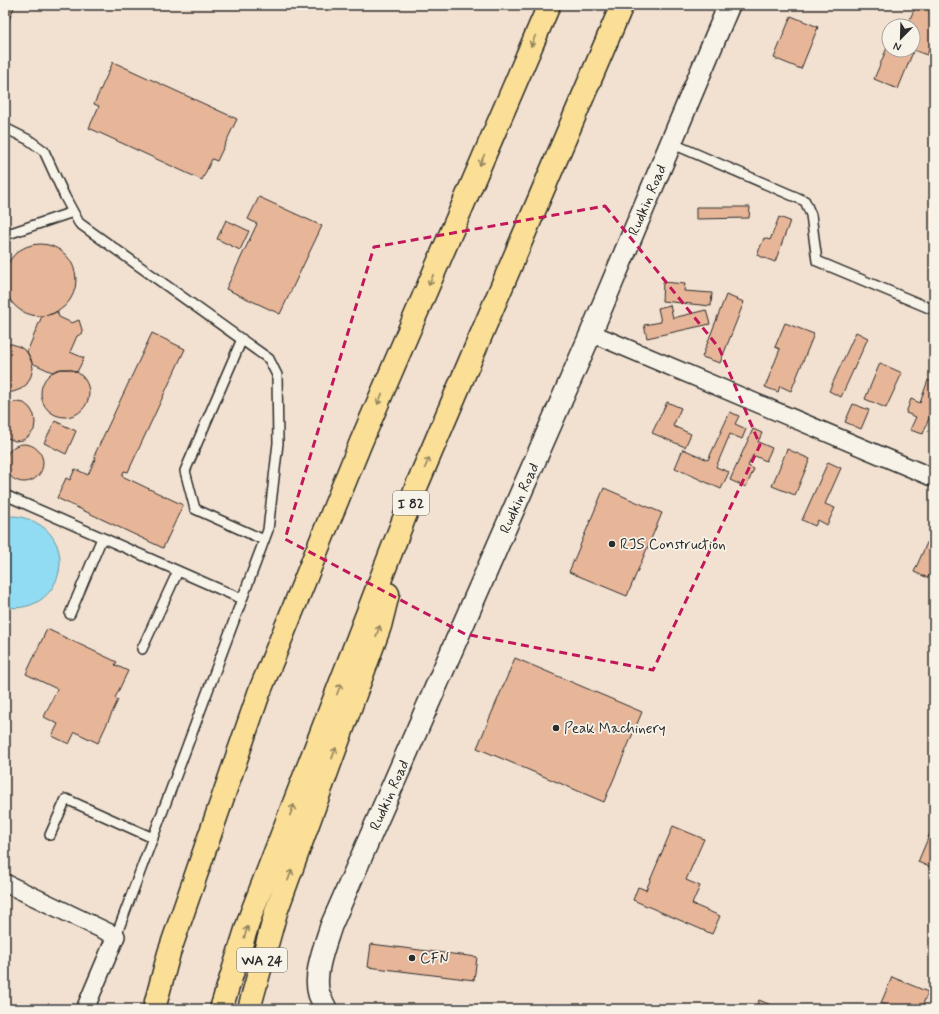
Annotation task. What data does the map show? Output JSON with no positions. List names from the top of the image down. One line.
{"streets":{"highway":["I 82","WA 24"],"street":["Rudkin Road"]},"crossings":[["I 82","WA 24"]],"places":["RJS Construction","Peak Machinery","CFN"],"north":"bottom left"}
